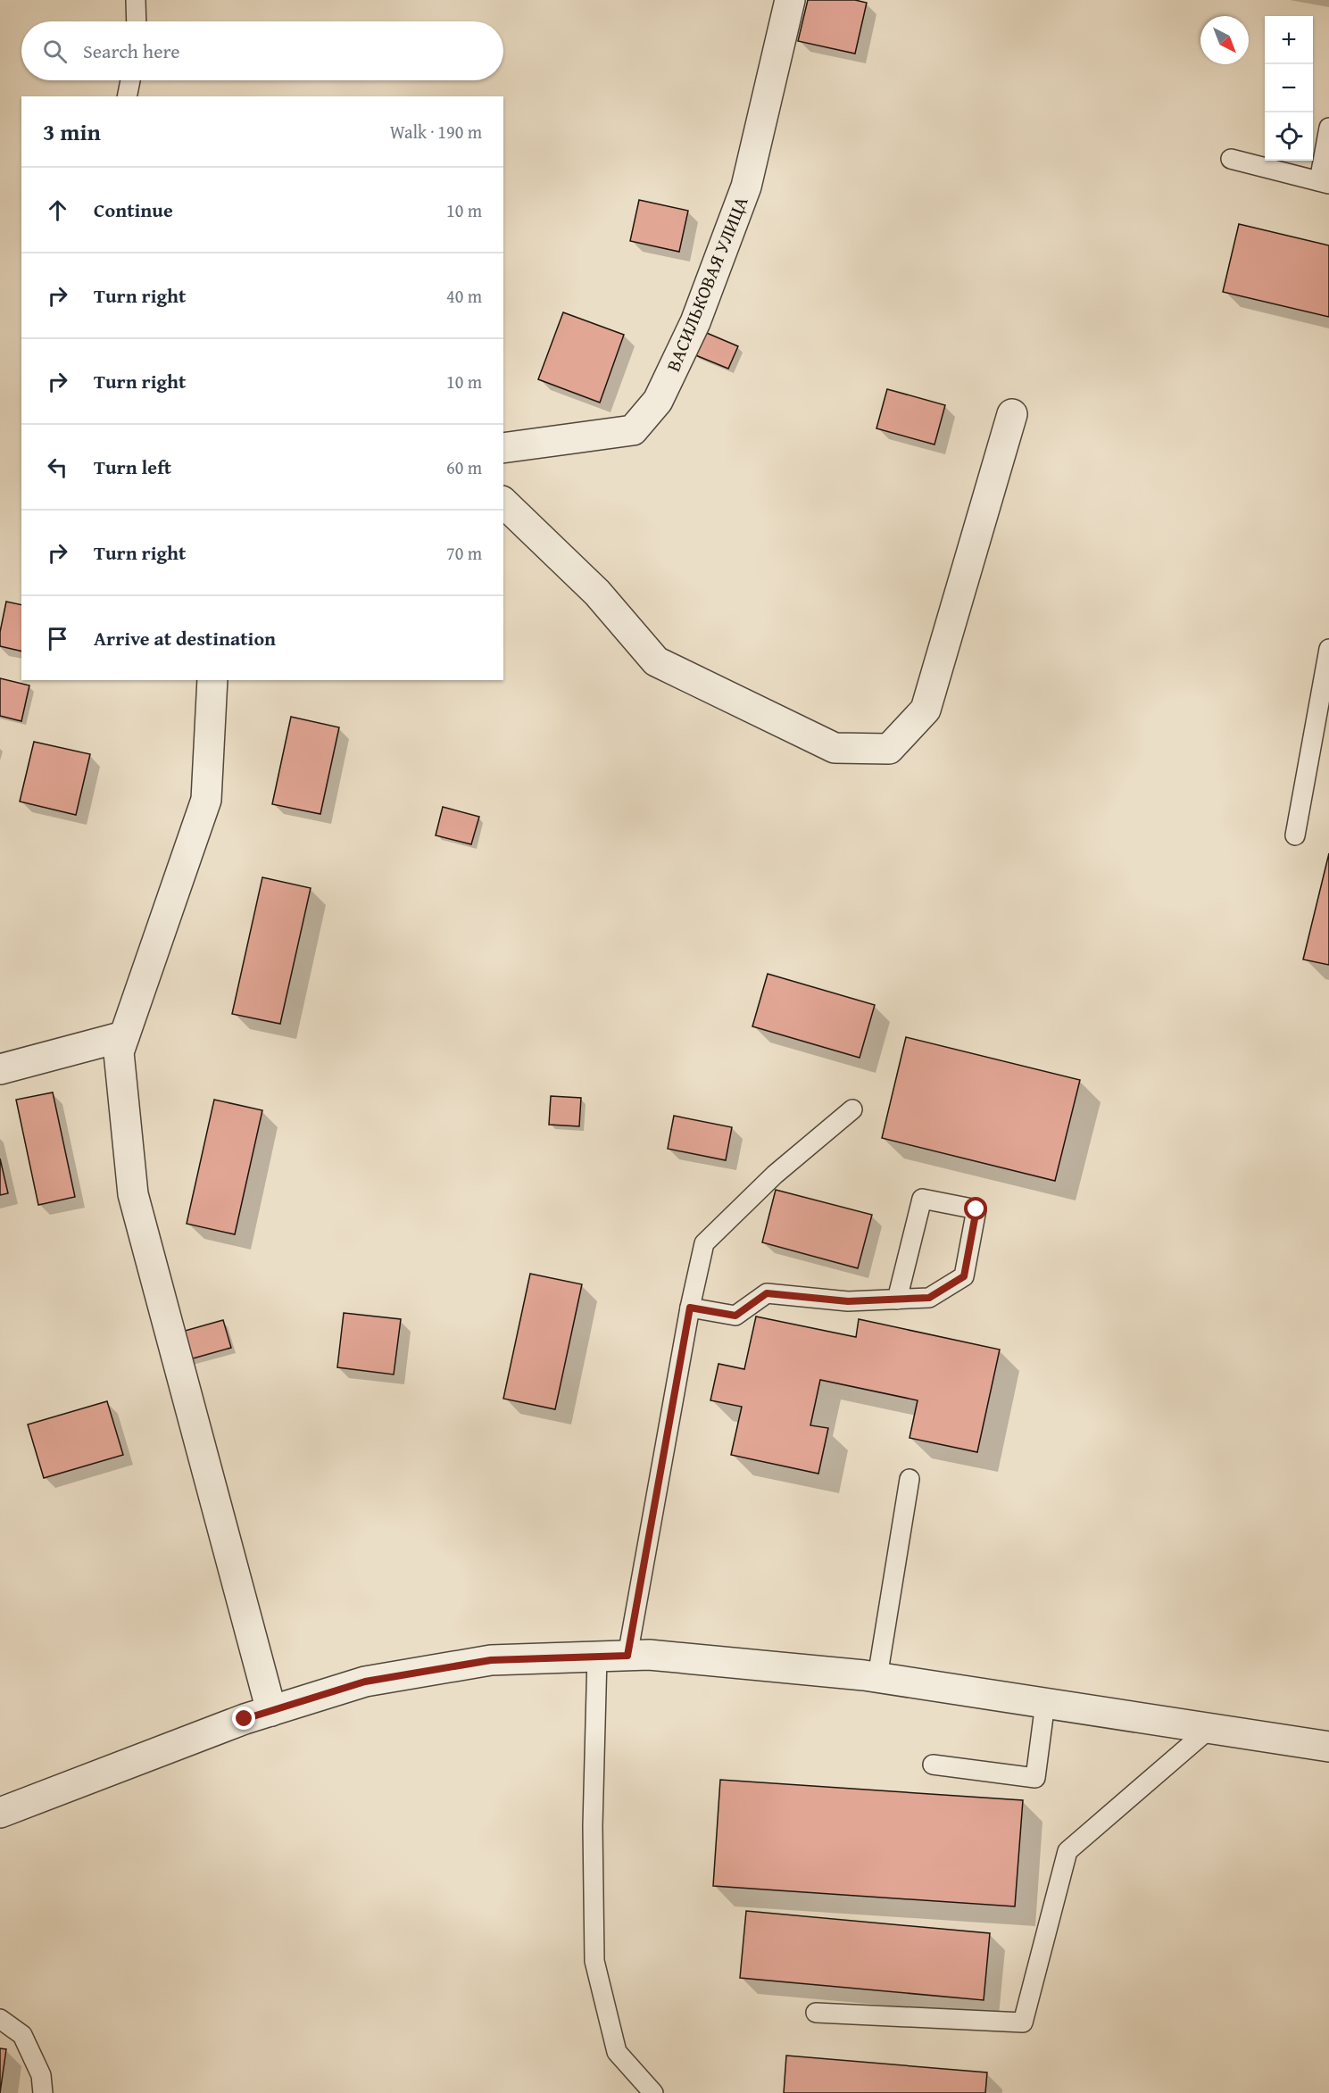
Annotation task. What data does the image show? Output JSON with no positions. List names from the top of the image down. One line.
{"streets":{"street":["ВАСИЛЬКОВАЯ УЛИЦА"]},"north":"bottom right","page":{"map_buttons":["+","−"],"search":"Search here","heading":["3 min","Walk · 190 m"],"list":[["Continue","10 m"],["Turn right","40 m"],["Turn right","10 m"],["Turn left","60 m"],["Turn right","70 m"],"Arrive at destination"]}}
